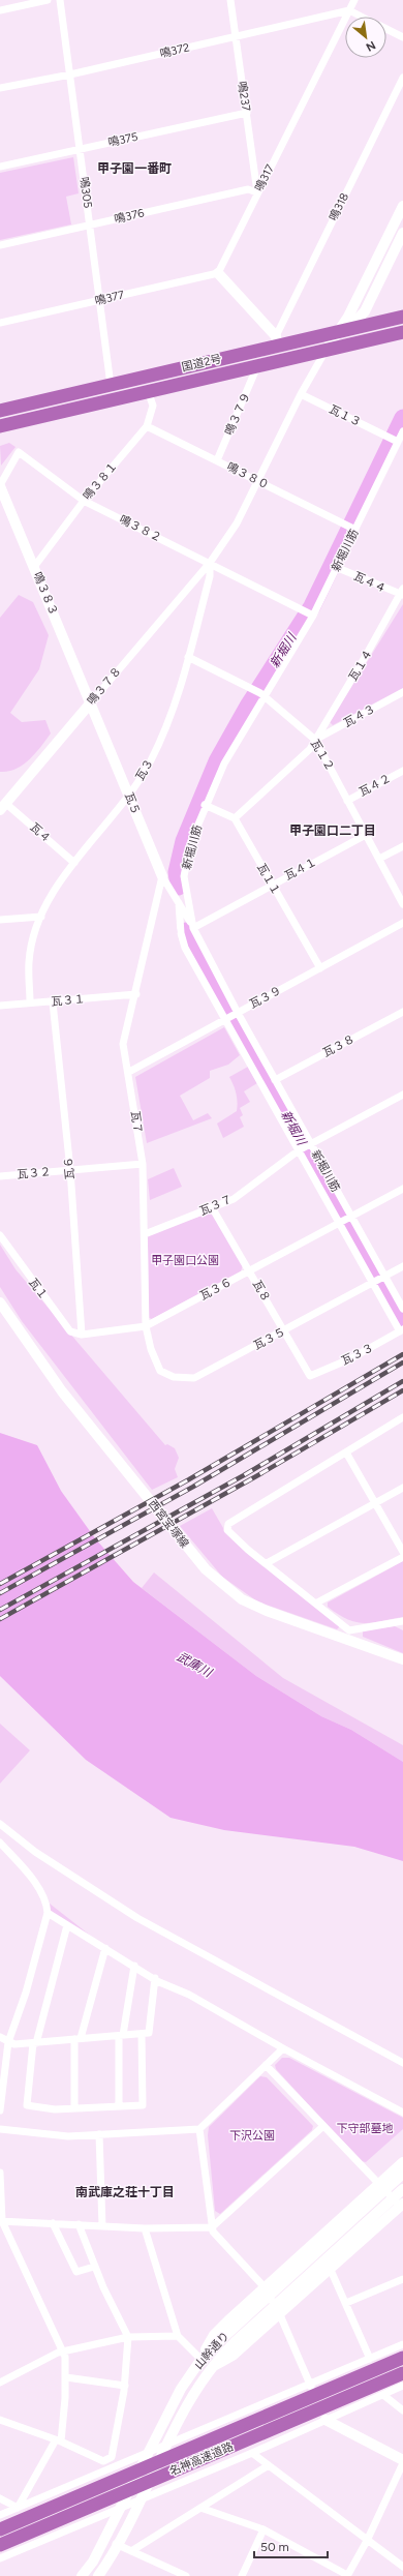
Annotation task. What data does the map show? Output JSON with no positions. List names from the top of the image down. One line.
{"streets":{"highway":["国道2号","名神高速道路"],"street":["鳴372","鳴237","鳴375","鳴317","鳴305","鳴318","鳴376","鳴377","鳴３７９","瓦１３","鳴３８０","鳴３８１","鳴３８２","新堀川筋","瓦４４","鳴３８３","瓦１４","鳴３７８","瓦４３","瓦１２","瓦３","瓦４２","瓦５","瓦４","瓦４１","瓦１１","瓦３９","瓦３１","瓦３８","瓦７","瓦６","瓦３２","瓦３７","瓦１","瓦３６","瓦８","瓦３５","瓦３３","西宮宝塚線","山幹通り"]},"crossings":[["鳴372","鳴237"],["鳴372","鳴317"],["鳴372","鳴305"],["鳴237","鳴375"],["鳴237","鳴317"],["鳴237","鳴376"],["鳴375","鳴305"],["鳴317","鳴376"],["鳴317","鳴377"],["鳴305","鳴376"],["鳴305","鳴377"],["鳴305","国道2号"],["鳴318","国道2号"],["国道2号","鳴３７９"],["国道2号","鳴３８１"],["国道2号","鳴３７８"],["鳴３７９","鳴３８０"],["瓦１３","新堀川筋"],["瓦１３","鳴３７８"],["鳴３８０","鳴３８１"],["鳴３８０","新堀川筋"],["鳴３８０","鳴３７８"],["鳴３８１","鳴３８２"],["鳴３８１","鳴３８３"],["鳴３８２","新堀川筋"],["鳴３８２","鳴３８３"],["鳴３８２","鳴３７８"],["鳴３８２","瓦３"],["新堀川筋","瓦４４"],["新堀川筋","瓦１２"],["新堀川筋","瓦５"],["新堀川筋","瓦４１"],["新堀川筋","瓦３９"],["新堀川筋","瓦３８"],["新堀川筋","瓦３７"],["新堀川筋","瓦３６"],["新堀川筋","瓦３５"],["瓦４４","瓦１４"],["鳴３８３","鳴３７８"],["鳴３８３","瓦５"],["瓦１４","瓦４３"],["瓦１４","瓦１２"],["瓦１４","瓦１１"],["鳴３７８","瓦３"],["鳴３７８","瓦５"],["鳴３７８","瓦４"],["瓦４３","瓦１２"],["瓦１２","瓦３"],["瓦１２","瓦４２"],["瓦１２","瓦４１"],["瓦３","瓦５"],["瓦３","瓦４"],["瓦３","瓦３１"],["瓦５","瓦４１"],["瓦５","瓦７"],["瓦４１","瓦１１"],["瓦１１","瓦３９"],["瓦３９","瓦７"],["瓦３１","瓦７"],["瓦３１","瓦６"],["瓦７","瓦３２"],["瓦７","瓦３７"],["瓦７","瓦３６"],["瓦７","瓦３５"],["瓦６","瓦３２"],["瓦６","瓦１"],["瓦６","瓦３６"],["瓦３７","瓦８"],["瓦１","瓦３６"],["瓦３６","瓦８"],["瓦８","瓦３５"],["瓦８","瓦３３"]],"districts":["甲子園一番町","甲子園口二丁目","南武庫之荘十丁目"],"water":["新堀川","武庫川"],"parks":["甲子園口公園","下守部墓地","下沢公園"],"scale_bar":"50 m","north":"bottom right"}
